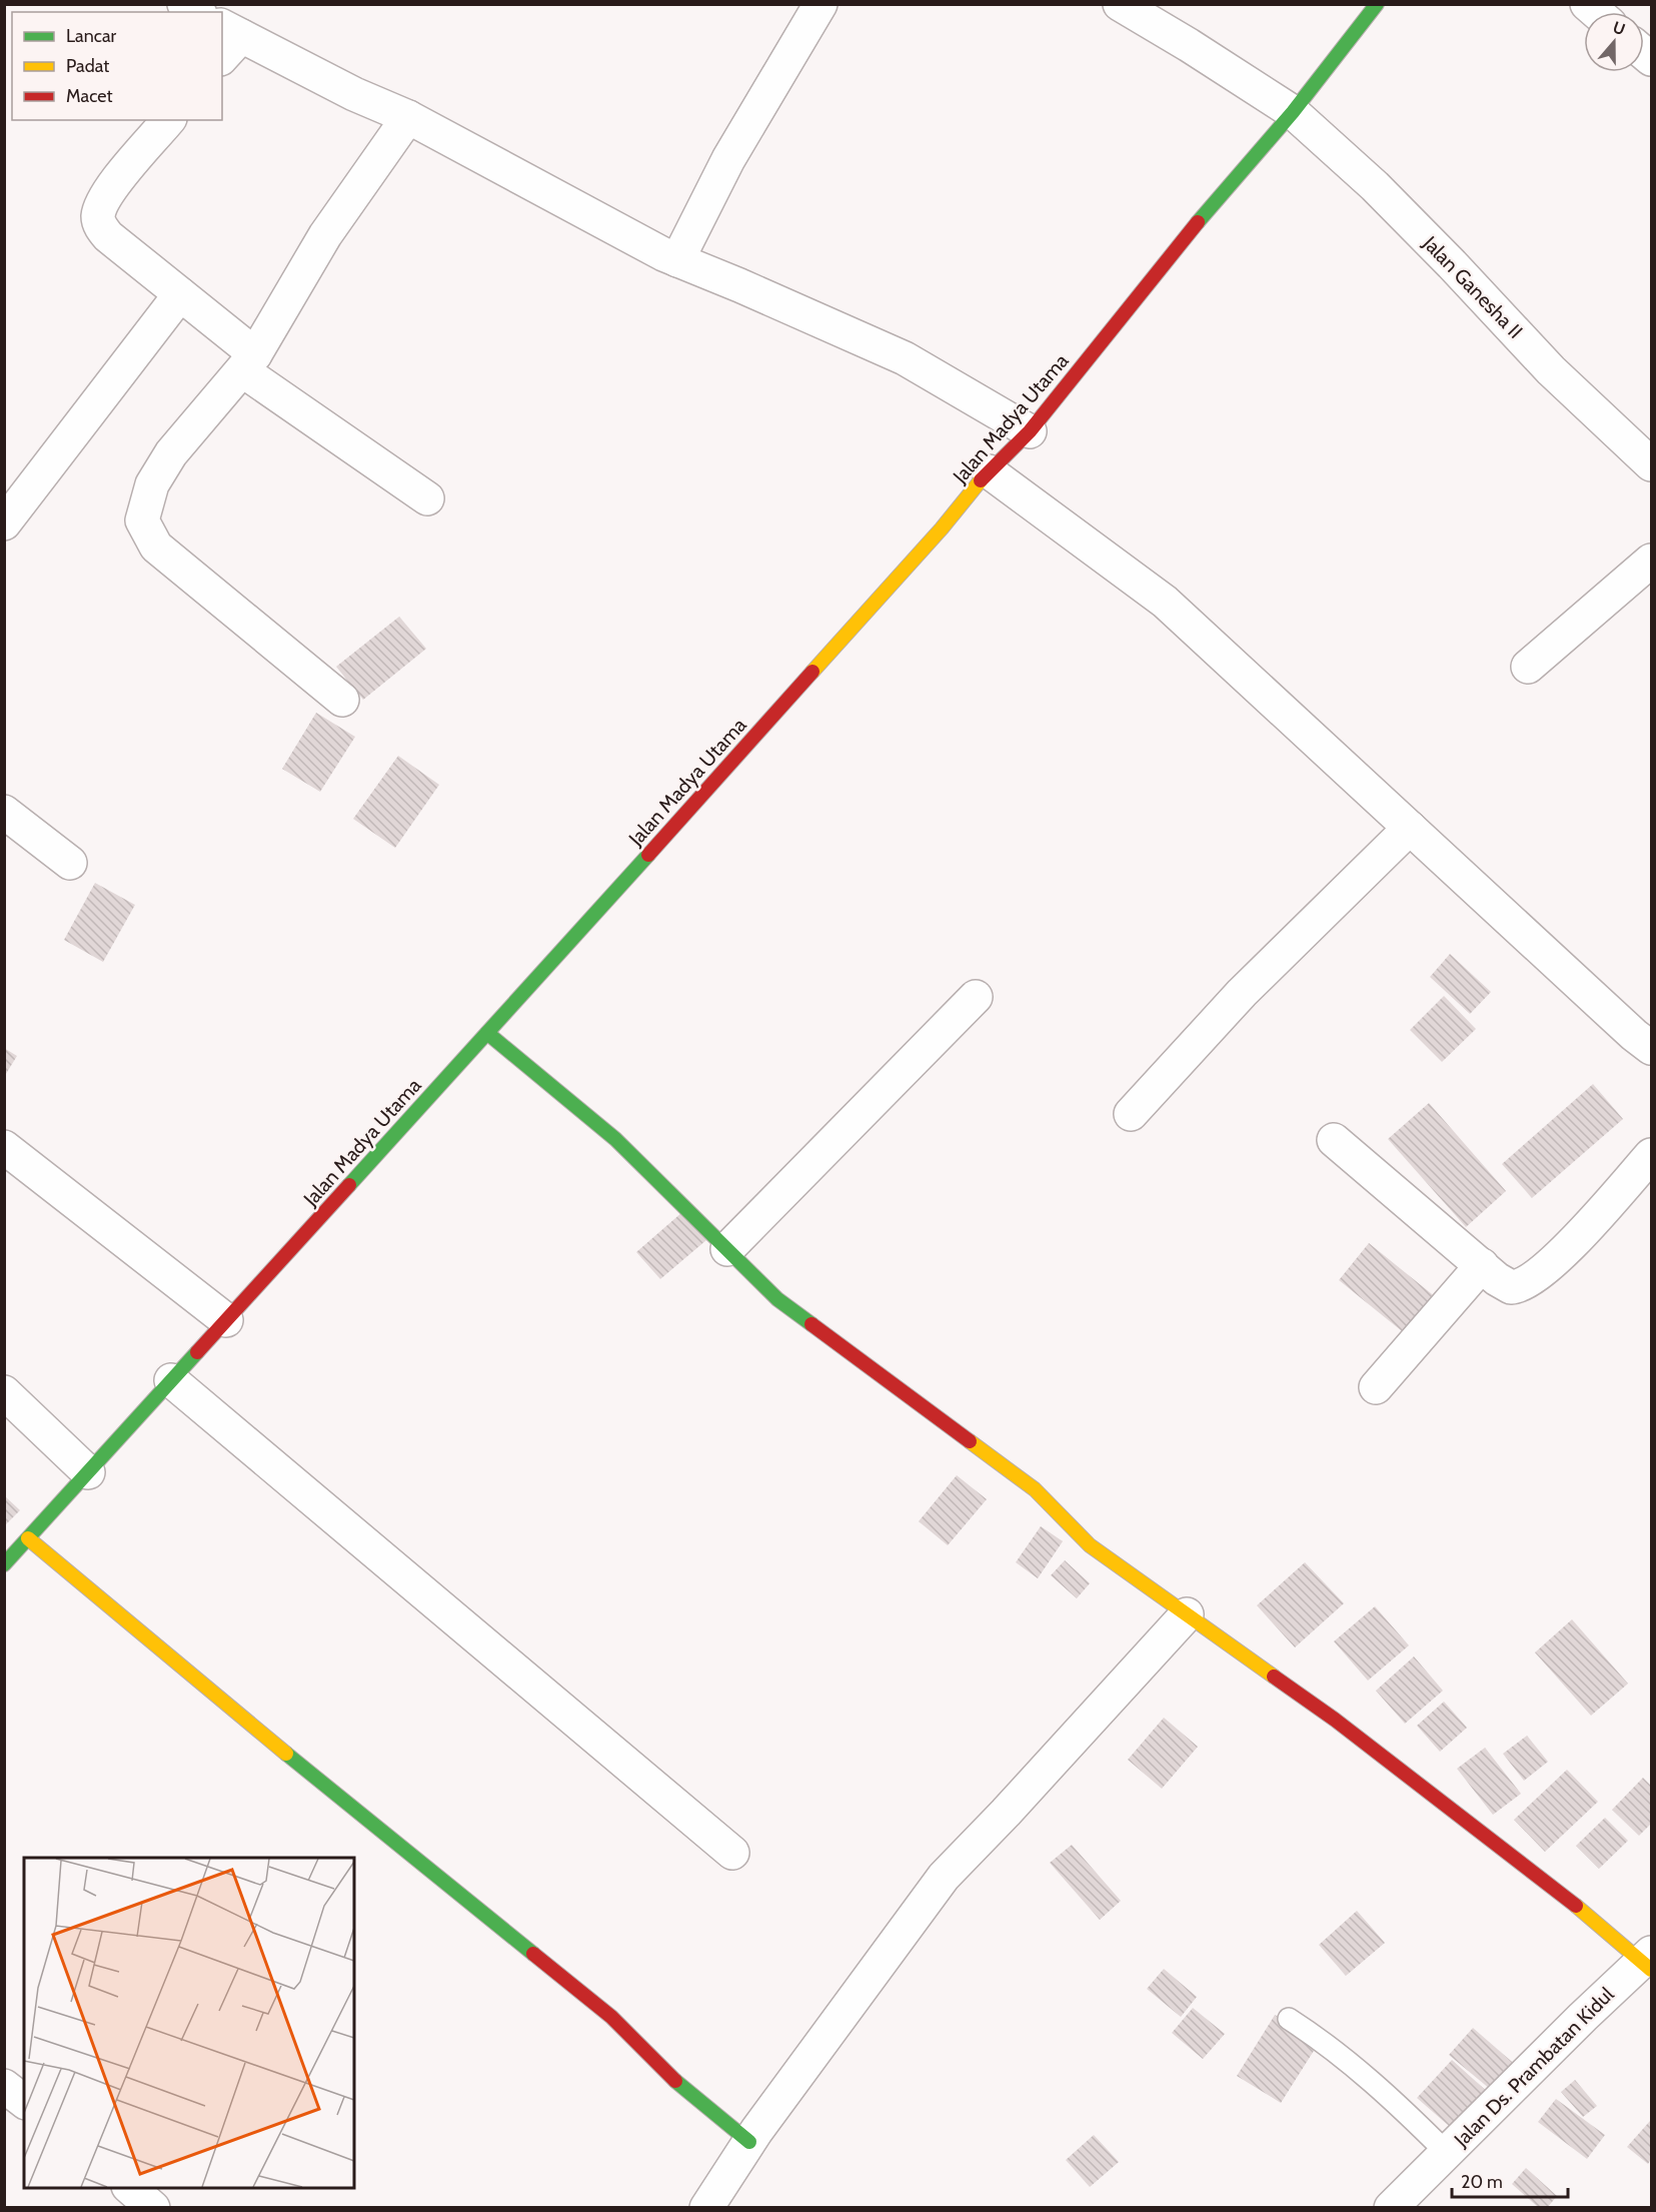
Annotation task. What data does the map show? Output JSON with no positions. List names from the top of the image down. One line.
{"streets":{"street":["Jalan Ganesha II","Jalan Madya Utama","Jalan Ds. Prambatan Kidul"]},"crossings":[["Jalan Ganesha II","Jalan Madya Utama"]],"legend":["Lancar","Padat","Macet"],"scale_bar":"20 m","north":"top"}
